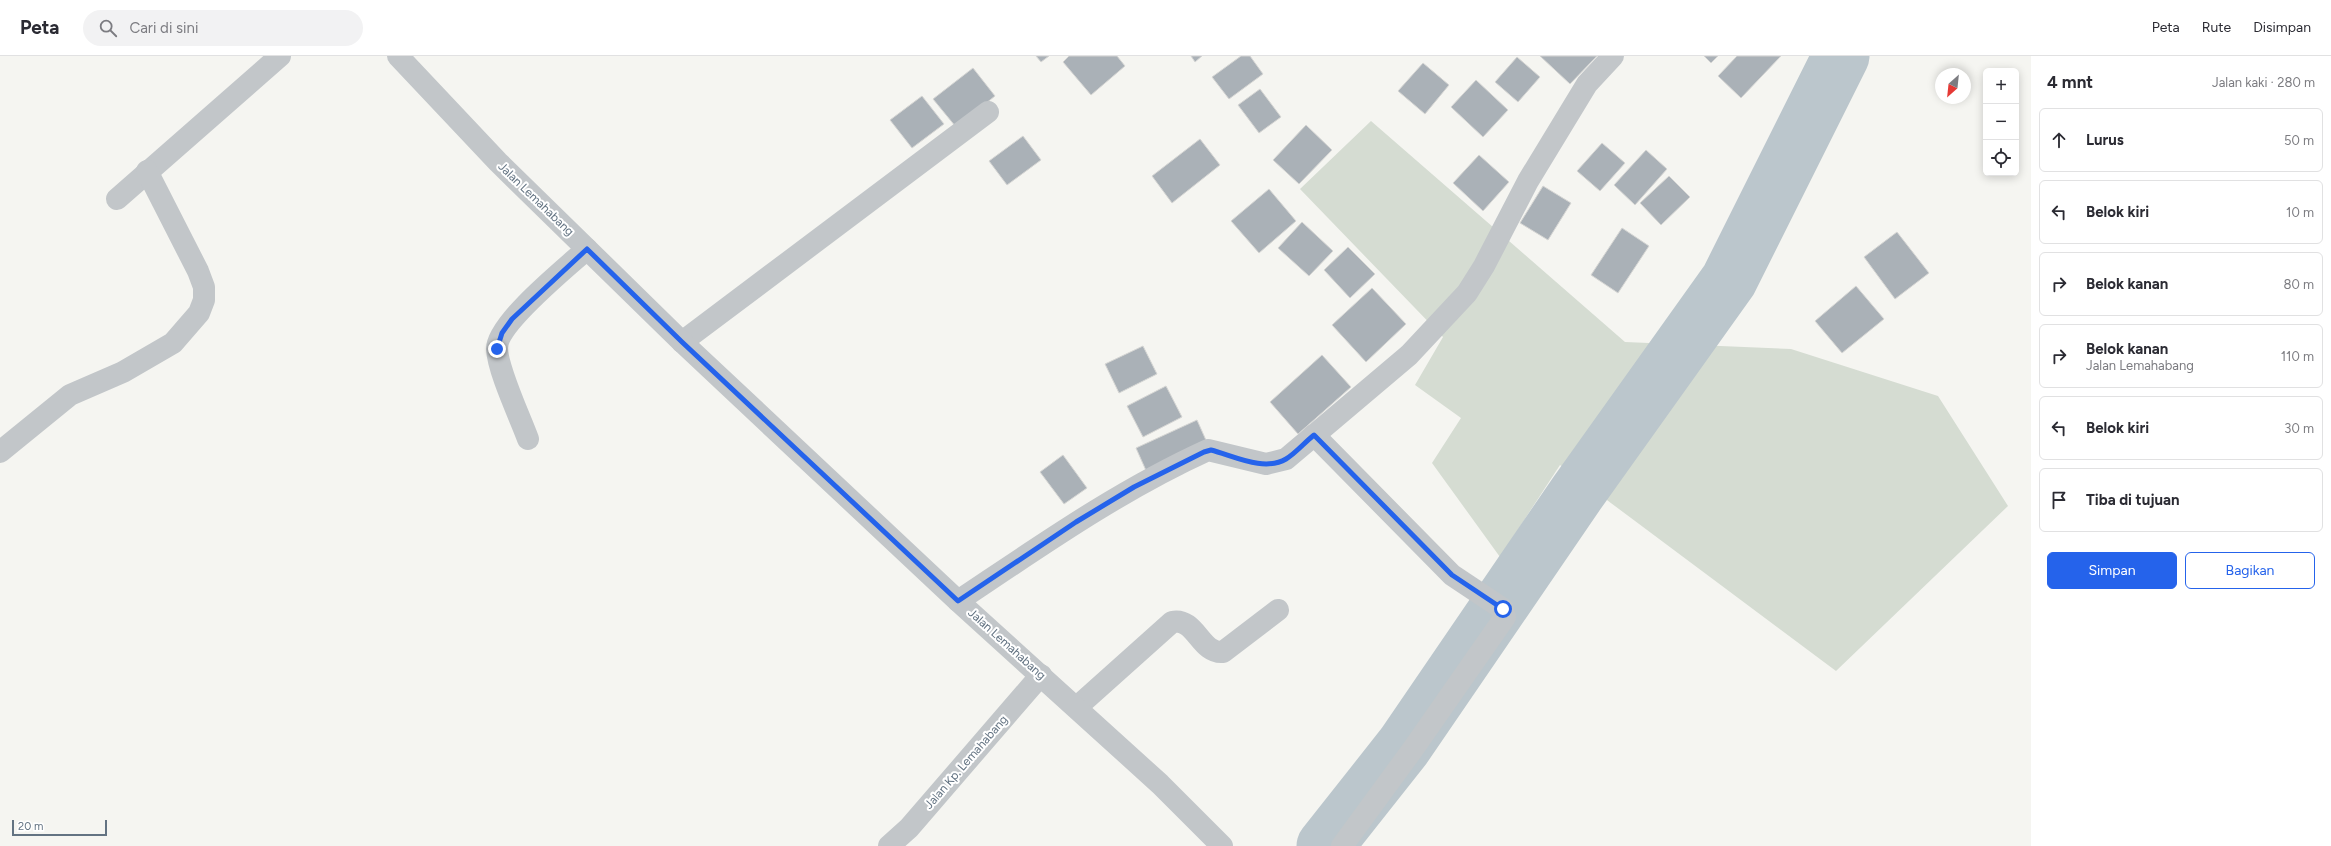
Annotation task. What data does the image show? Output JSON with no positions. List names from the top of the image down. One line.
{"streets":{"street":["Jalan Lemahabang","Jalan Kp. Lemahabang"]},"crossings":[["Jalan Lemahabang","Jalan Kp. Lemahabang"]],"scale_bar":"20 m","north":"bottom left","page":{"header":"Peta","search":"Cari di sini","nav":["Peta","Rute","Disimpan"],"heading":["4 mnt","Jalan kaki · 280 m"],"map_buttons":["+","−"],"list":[["Lurus","50 m"],["Belok kiri","10 m"],["Belok kanan","80 m"],["Belok kanan","Jalan Lemahabang","110 m"],["Belok kiri","30 m"],"Tiba di tujuan"],"buttons":["Simpan","Bagikan"],"scale":"20 m"}}
